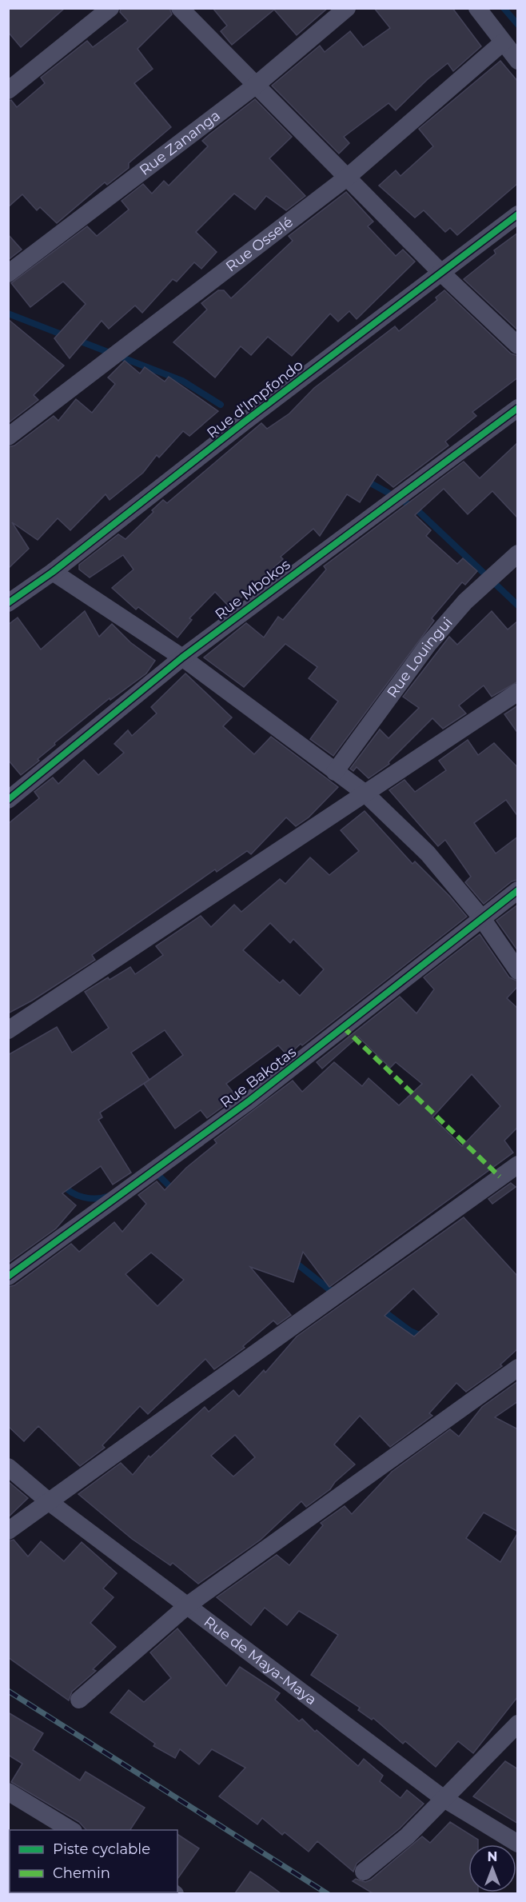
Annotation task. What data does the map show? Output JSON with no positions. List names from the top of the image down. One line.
{"streets":{"street":["Rue Zananga","Rue Osselé","Rue d'Impfondo","Rue Mbokos","Rue Louingui","Rue Bakotas","Rue de Maya-Maya"]},"legend":["Piste cyclable","Chemin"],"north":"top"}
